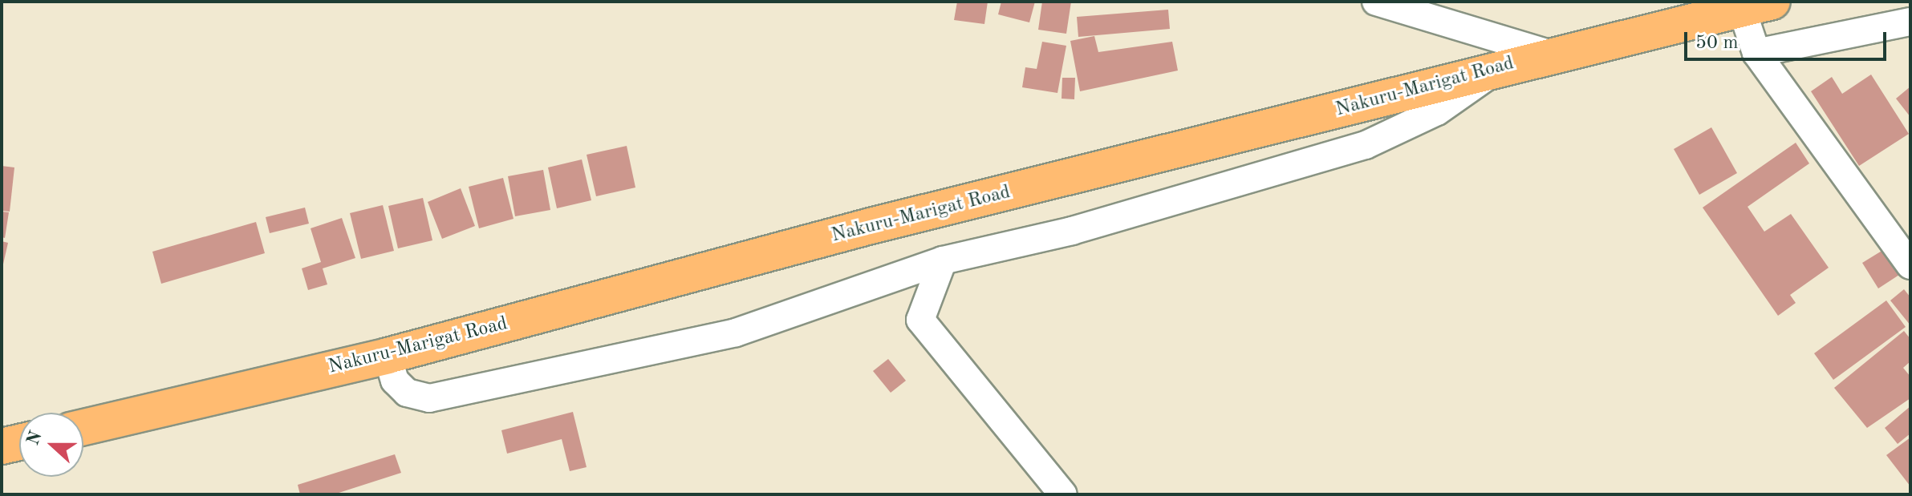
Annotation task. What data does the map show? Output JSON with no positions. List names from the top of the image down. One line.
{"streets":{"main road":["Nakuru-Marigat Road"]},"scale_bar":"50 m","north":"left"}
